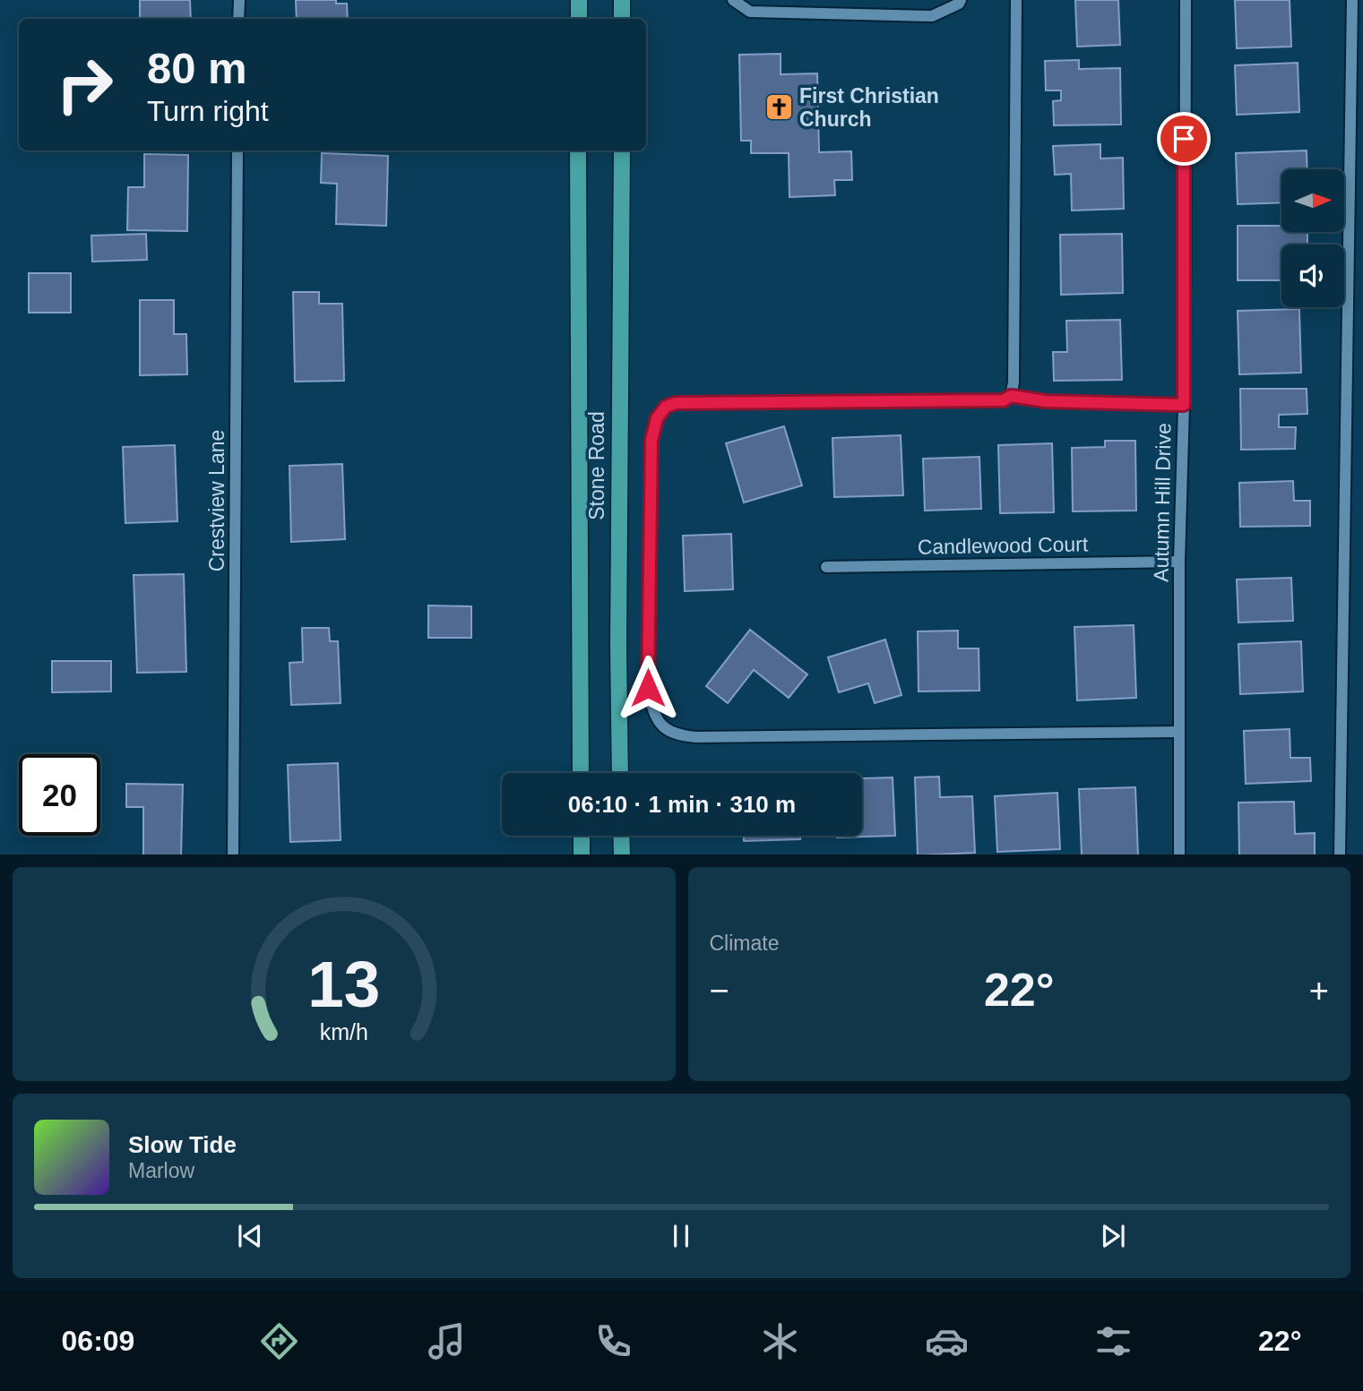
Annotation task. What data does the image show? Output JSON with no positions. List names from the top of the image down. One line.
{"streets":{"main road":["Stone Road"],"street":["Crestview Lane","Autumn Hill Drive","Candlewood Court"]},"crossings":[["Autumn Hill Drive","Candlewood Court"]],"places":{"church":["First Christian Church"]},"north":"right","page":{"turn":["80 m","Turn right"],"limit":"20","trip":"06:10 · 1 min · 310 m","tile":"Climate","heat":["−","22°","+"],"song":["Slow Tide","Marlow"],"tabs":["06:09","22°"],"gauge":["13","km/h"]}}
